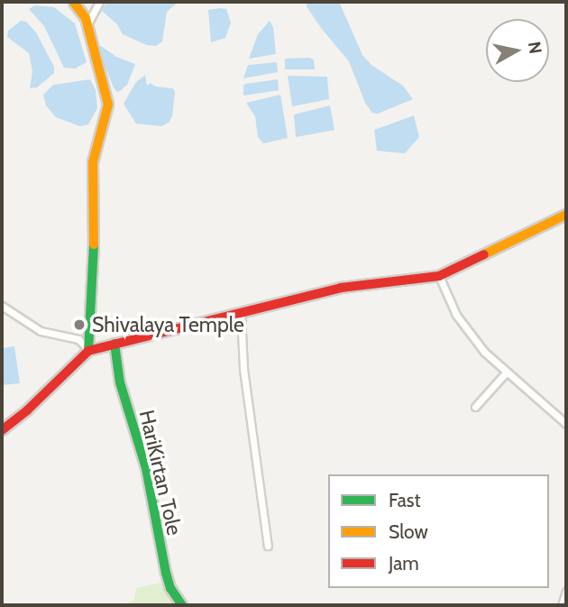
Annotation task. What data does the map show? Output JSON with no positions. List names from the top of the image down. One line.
{"streets":{"street":["HariKirtan Tole"]},"places":["Shivalaya Temple"],"legend":["Fast","Slow","Jam"],"north":"right"}
